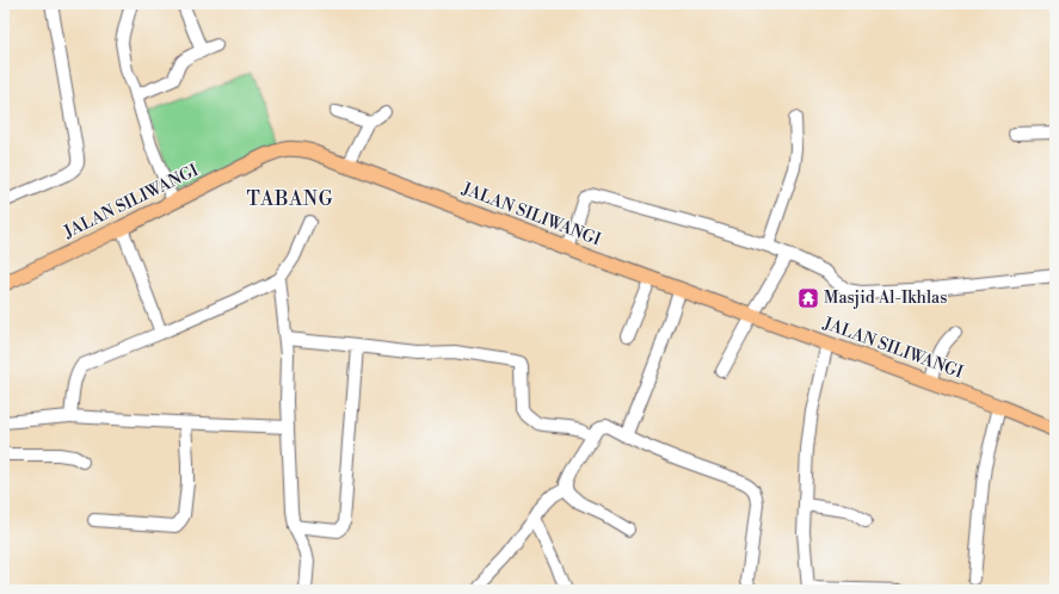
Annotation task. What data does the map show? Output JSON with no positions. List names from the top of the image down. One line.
{"streets":{"main road":["JALAN SILIWANGI"]},"districts":["TABANG"],"places":{"temple":["Masjid Al-Ikhlas"]}}
